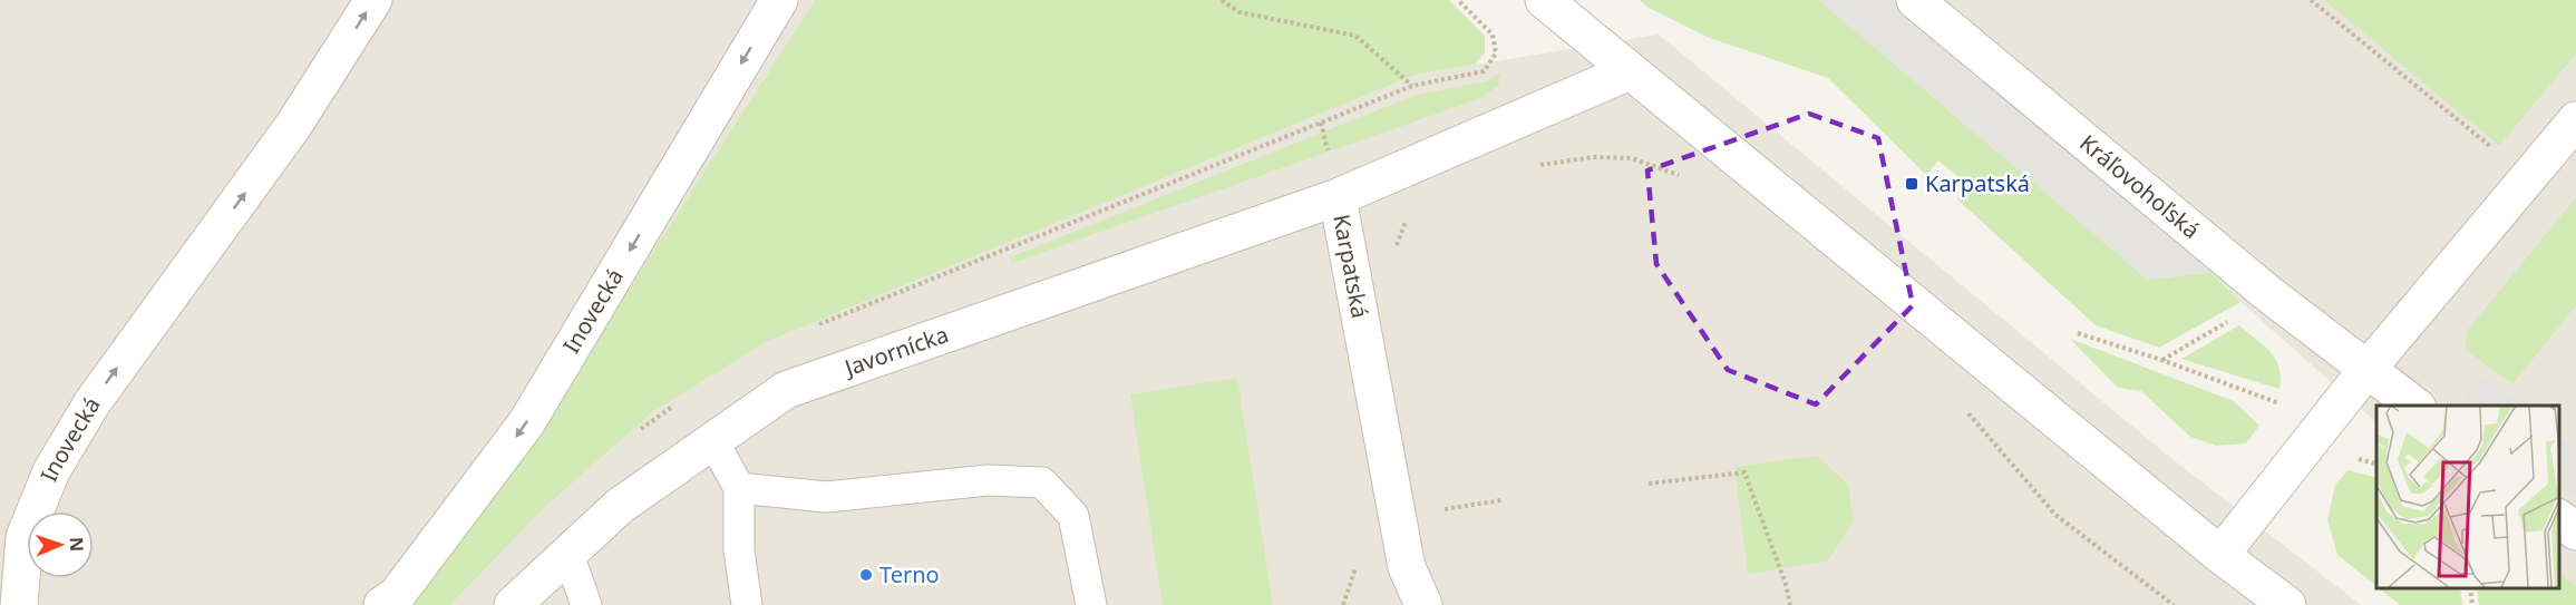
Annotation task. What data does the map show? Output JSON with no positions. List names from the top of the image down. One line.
{"streets":{"street":["Kráľovohoľská","Karpatská","Inovecká","Javornícka"]},"crossings":[["Karpatská","Javornícka"]],"places":{"transit":["Karpatská"],"other":["Terno"]},"north":"right"}
